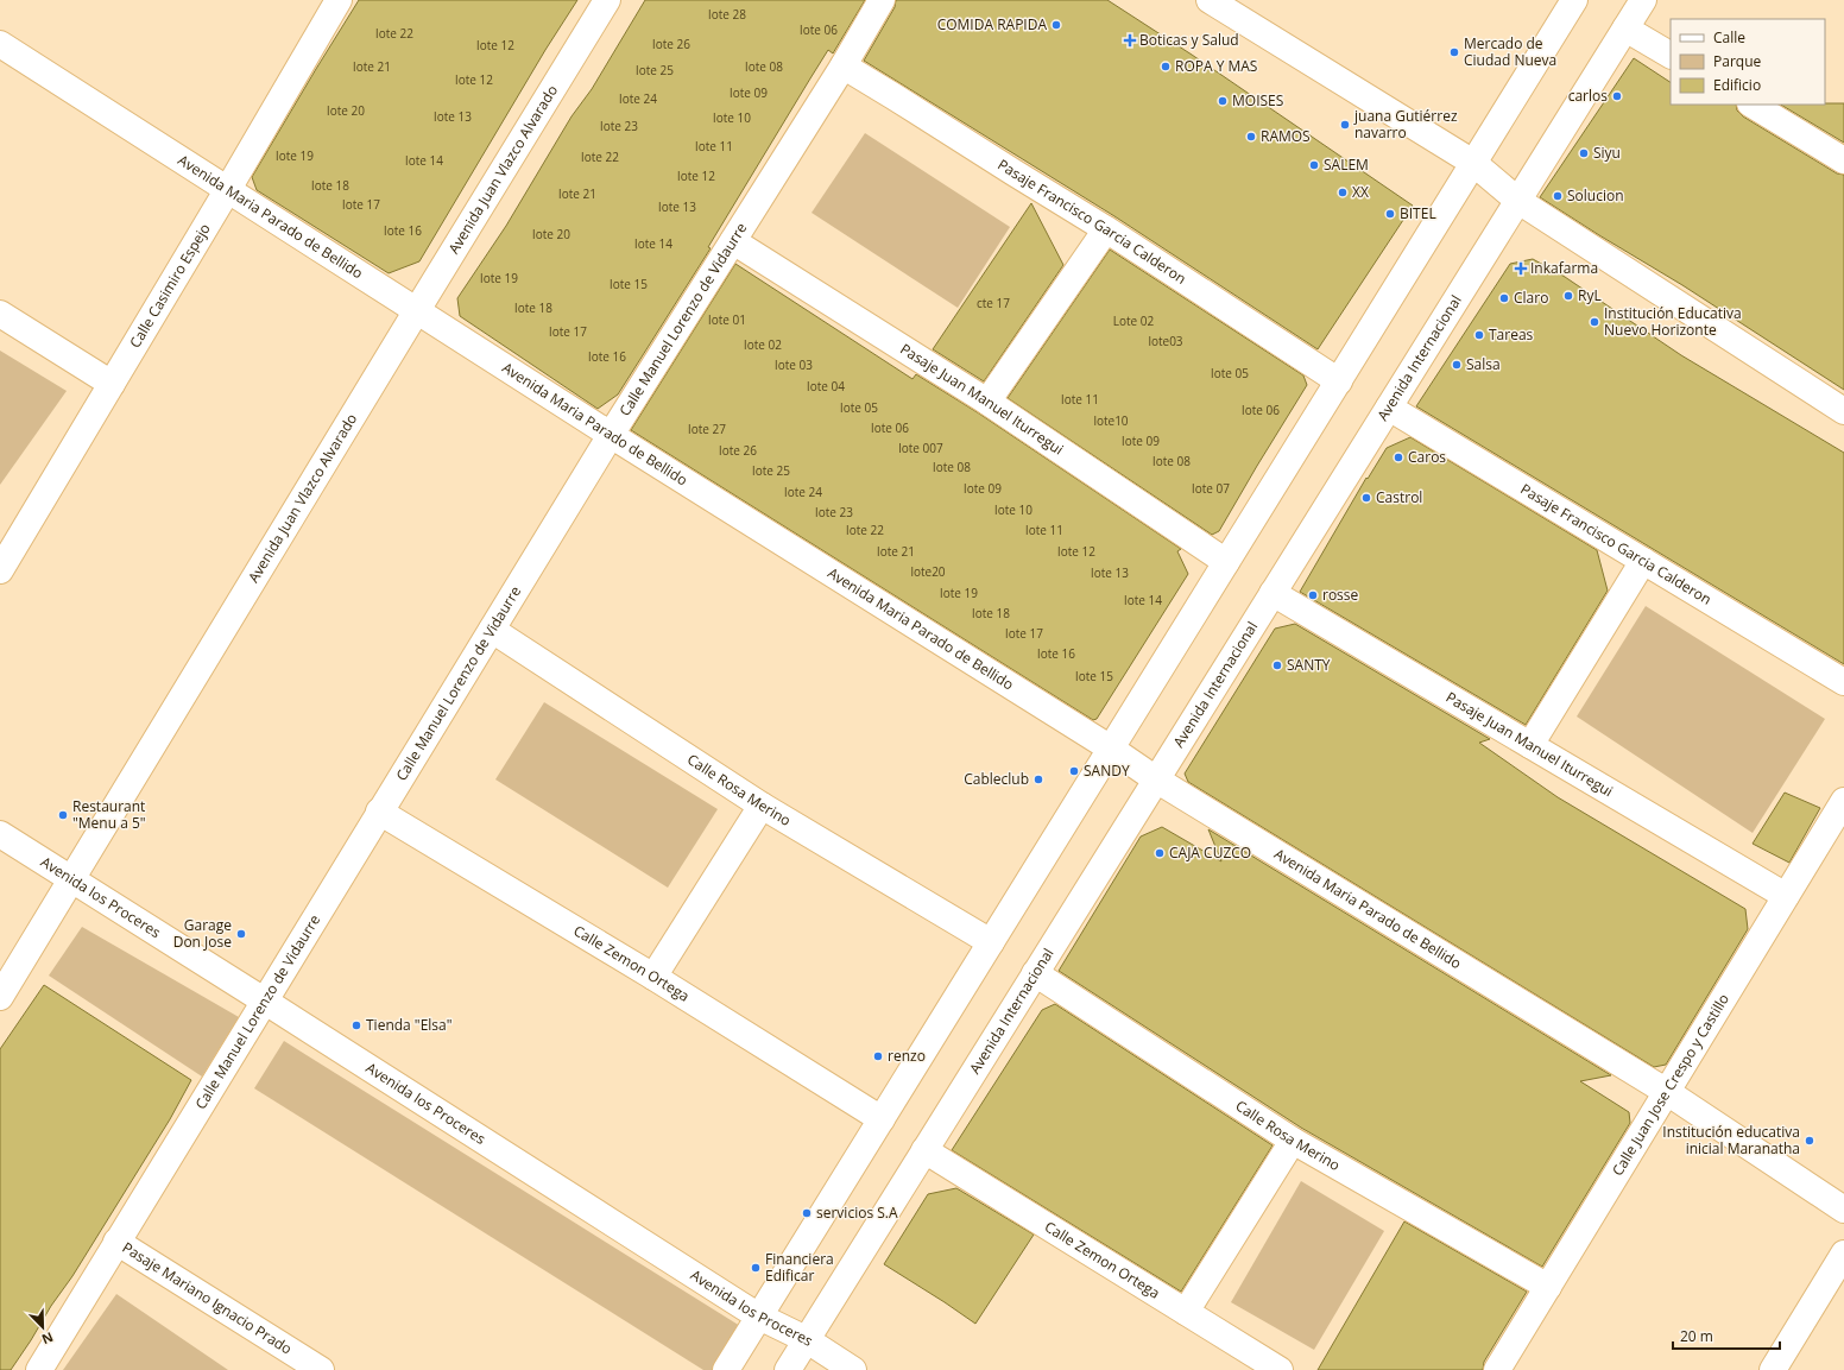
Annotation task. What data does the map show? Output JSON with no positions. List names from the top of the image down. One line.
{"streets":{"street":["Avenida Juan Vlazco Alvarado","Avenida Maria Parado de Bellido","Pasaje Francisco Garcia Calderon","Calle Casimiro Espejo","Calle Manuel Lorenzo de Vidaurre","Avenida Internacional","Pasaje Juan Manuel Iturregui","Calle Rosa Merino","Avenida los Proceres","Calle Zemon Ortega","Calle Juan Jose Crespo y Castillo","Pasaje Mariano Ignacio Prado"]},"crossings":[["Avenida Juan Vlazco Alvarado","Avenida Maria Parado de Bellido"],["Avenida Juan Vlazco Alvarado","Avenida los Proceres"],["Avenida Maria Parado de Bellido","Calle Casimiro Espejo"],["Avenida Maria Parado de Bellido","Calle Manuel Lorenzo de Vidaurre"],["Avenida Maria Parado de Bellido","Avenida Internacional"],["Avenida Maria Parado de Bellido","Calle Juan Jose Crespo y Castillo"],["Pasaje Francisco Garcia Calderon","Calle Manuel Lorenzo de Vidaurre"],["Pasaje Francisco Garcia Calderon","Avenida Internacional"],["Calle Manuel Lorenzo de Vidaurre","Pasaje Juan Manuel Iturregui"],["Calle Manuel Lorenzo de Vidaurre","Calle Rosa Merino"],["Calle Manuel Lorenzo de Vidaurre","Avenida los Proceres"],["Calle Manuel Lorenzo de Vidaurre","Calle Zemon Ortega"],["Calle Manuel Lorenzo de Vidaurre","Pasaje Mariano Ignacio Prado"],["Avenida Internacional","Pasaje Juan Manuel Iturregui"],["Avenida Internacional","Calle Rosa Merino"],["Avenida Internacional","Avenida los Proceres"],["Avenida Internacional","Calle Zemon Ortega"],["Pasaje Juan Manuel Iturregui","Calle Juan Jose Crespo y Castillo"],["Calle Rosa Merino","Calle Juan Jose Crespo y Castillo"]],"places":{"other":["COMIDA RAPIDA","Mercado de Ciudad Nueva","ROPA Y MAS","carlos","MOISES","juana Gutiérrez navarro","RAMOS","Siyu","SALEM","XX","Solucion","BITEL","RyL","Claro","Institución Educativa Nuevo Horizonte","Tareas","Salsa","Caros","Castrol","rosse","SANTY","SANDY","Cableclub","Restaurant \"Menu a 5\"","CAJA CUZCO","Garage Don Jose","Tienda \"Elsa\"","renzo","Institución educativa inicial Maranatha","servicios S.A","Financiera Edificar"],"health":["Boticas y Salud","Inkafarma"]},"house_numbers":["lote 28","lote 06","lote 22","lote 26","lote 12","lote 21","lote 08","lote 25","lote 12","lote 09","lote 24","lote 20","lote 13","lote 10","lote 23","lote 11","lote 19","lote 22","lote 14","lote 12","lote 18","lote 21","lote 17","lote 13","lote 16","lote 20","lote 14","lote 19","lote 15","cte 17","lote 18","lote 01","Lote 02","lote 17","lote03","lote 02","lote 16","lote 03","lote 05","lote 04","lote 11","lote 05","lote 06","lote10","lote 06","lote 27","lote 09","lote 007","lote 26","lote 08","lote 08","lote 25","lote 09","lote 07","lote 24","lote 10","lote 23","lote 22","lote 11","lote 21","lote 12","lote20","lote 13","lote 19","lote 14","lote 18","lote 17","lote 16","lote 15"],"legend":["Calle","Parque","Edificio"],"scale_bar":"20 m","north":"bottom right"}
